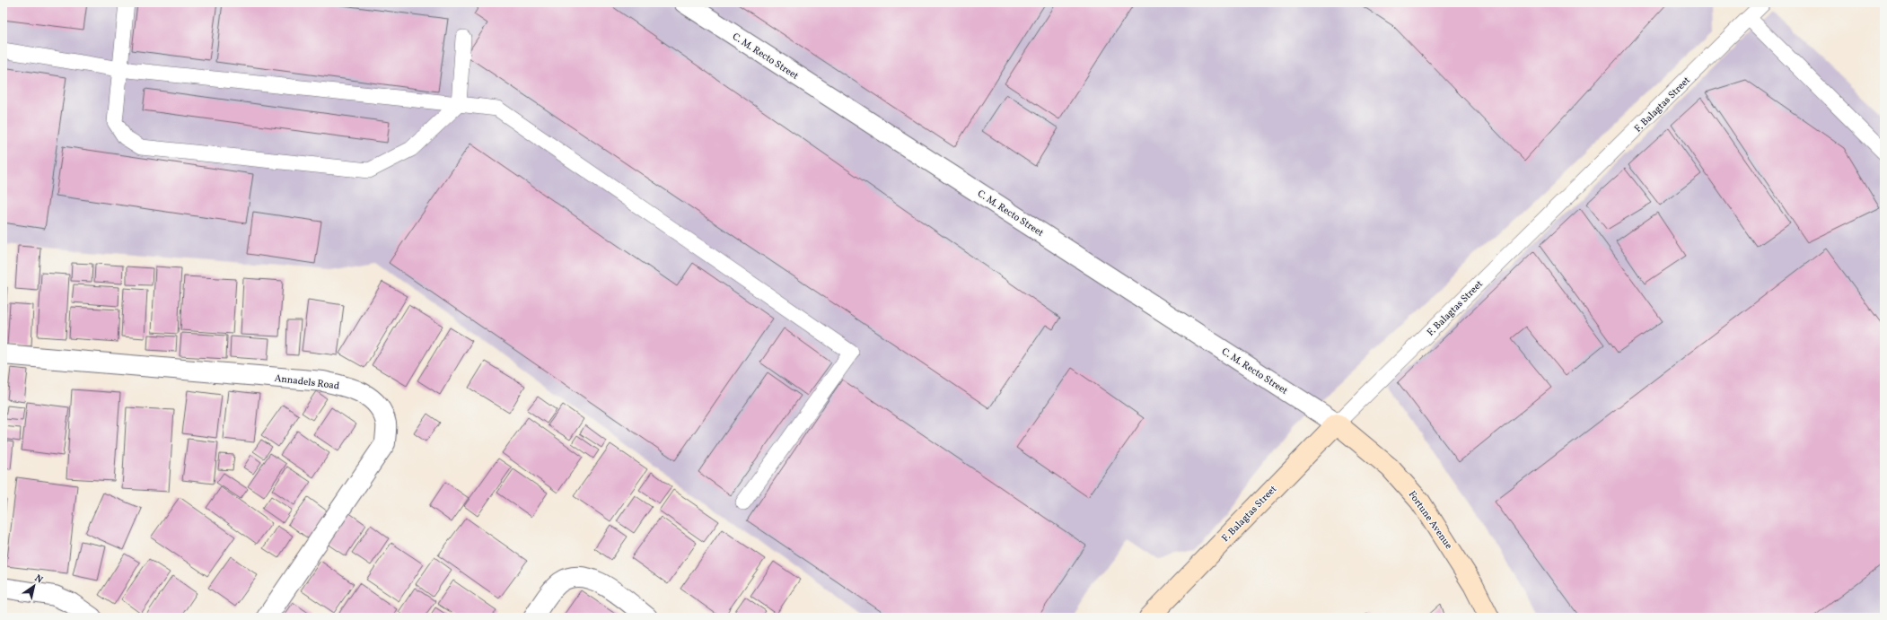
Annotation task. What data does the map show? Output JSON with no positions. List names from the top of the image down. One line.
{"streets":{"main road":["F. Balagtas Street","Fortune Avenue"],"street":["C. M. Recto Street","Annadels Road"]},"crossings":[["C. M. Recto Street","F. Balagtas Street"],["C. M. Recto Street","Fortune Avenue"],["F. Balagtas Street","Fortune Avenue"]],"north":"top right"}
